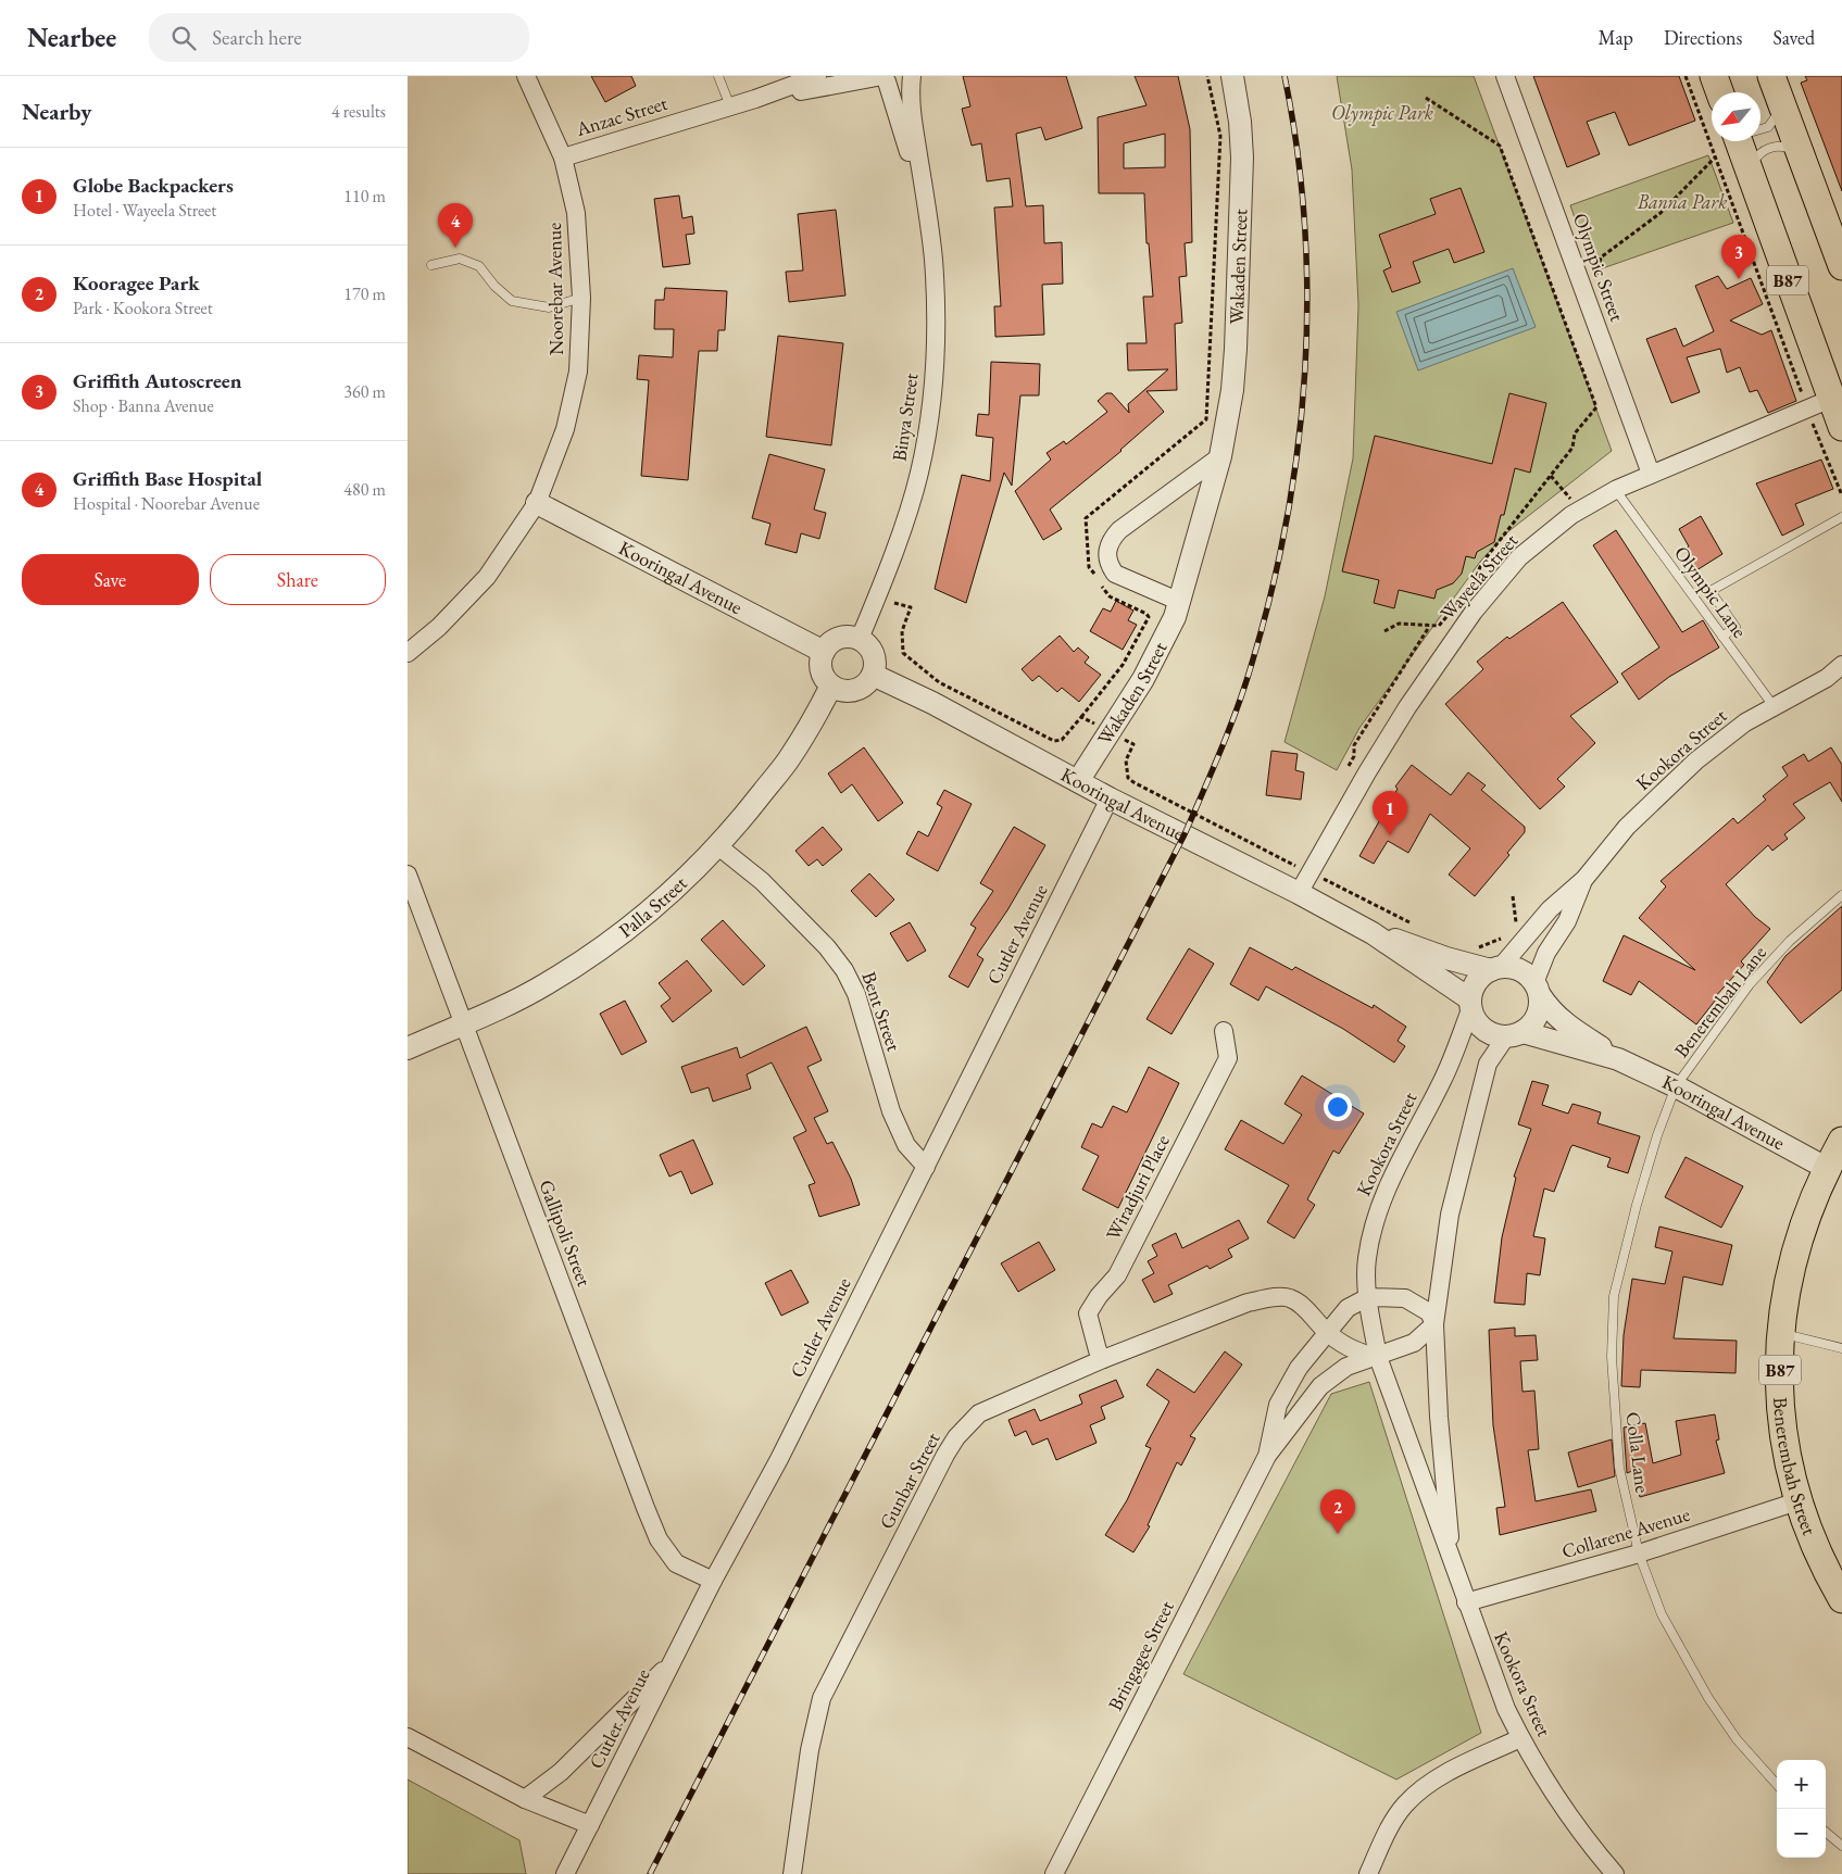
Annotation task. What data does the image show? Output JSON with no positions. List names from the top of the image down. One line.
{"streets":{"main road":["B87","Benerembah Street"],"street":["Anzac Street","Wakaden Street","Olympic Street","Noorebar Avenue","Binya Street","Kooringal Avenue","Wayeela Street","Kookora Street","Palla Street","Cutler Avenue","Bent Street","Wiradjuri Place","Gallipoli Street","Gunbar Street","Collarene Avenue","Bringagee Street"],"lane":["Olympic Lane","Benerembah Lane","Colla Lane"]},"crossings":[["Anzac Street","Noorebar Avenue"],["Anzac Street","Binya Street"],["Wakaden Street","Kooringal Avenue"],["Olympic Street","Wayeela Street"],["B87","Wayeela Street"],["Noorebar Avenue","Kooringal Avenue"],["Binya Street","Kooringal Avenue"],["Binya Street","Palla Street"],["Kooringal Avenue","Wayeela Street"],["Kooringal Avenue","Kookora Street"],["Kooringal Avenue","Palla Street"],["Kooringal Avenue","Cutler Avenue"],["Kooringal Avenue","Benerembah Lane"],["Kooringal Avenue","Colla Lane"],["Kooringal Avenue","Benerembah Street"],["Olympic Lane","Kookora Street"],["Kookora Street","Collarene Avenue"],["Kookora Street","Bringagee Street"],["Palla Street","Bent Street"],["Palla Street","Gallipoli Street"],["Cutler Avenue","Bent Street"],["Cutler Avenue","Gallipoli Street"],["Benerembah Lane","Colla Lane"],["Wiradjuri Place","Gunbar Street"],["Colla Lane","Collarene Avenue"],["Benerembah Street","Collarene Avenue"],["Gunbar Street","Bringagee Street"]],"parks":["Olympic Park","Banna Park"],"north":"bottom left","page":{"header":"Nearbee","search":"Search here","nav":["Map","Directions","Saved"],"heading":["Nearby","4 results"],"list":[{"mark":"1","name":"Globe Backpackers","note":"Hotel · Wayeela Street","value":"110 m"},{"mark":"2","name":"Kooragee Park","note":"Park · Kookora Street","value":"170 m"},{"mark":"3","name":"Griffith Autoscreen","note":"Shop · Banna Avenue","value":"360 m"},{"mark":"4","name":"Griffith Base Hospital","note":"Hospital · Noorebar Avenue","value":"480 m"}],"pins":["4","3","1","2"],"buttons":["Save","Share"],"map_buttons":["+","−"]}}
